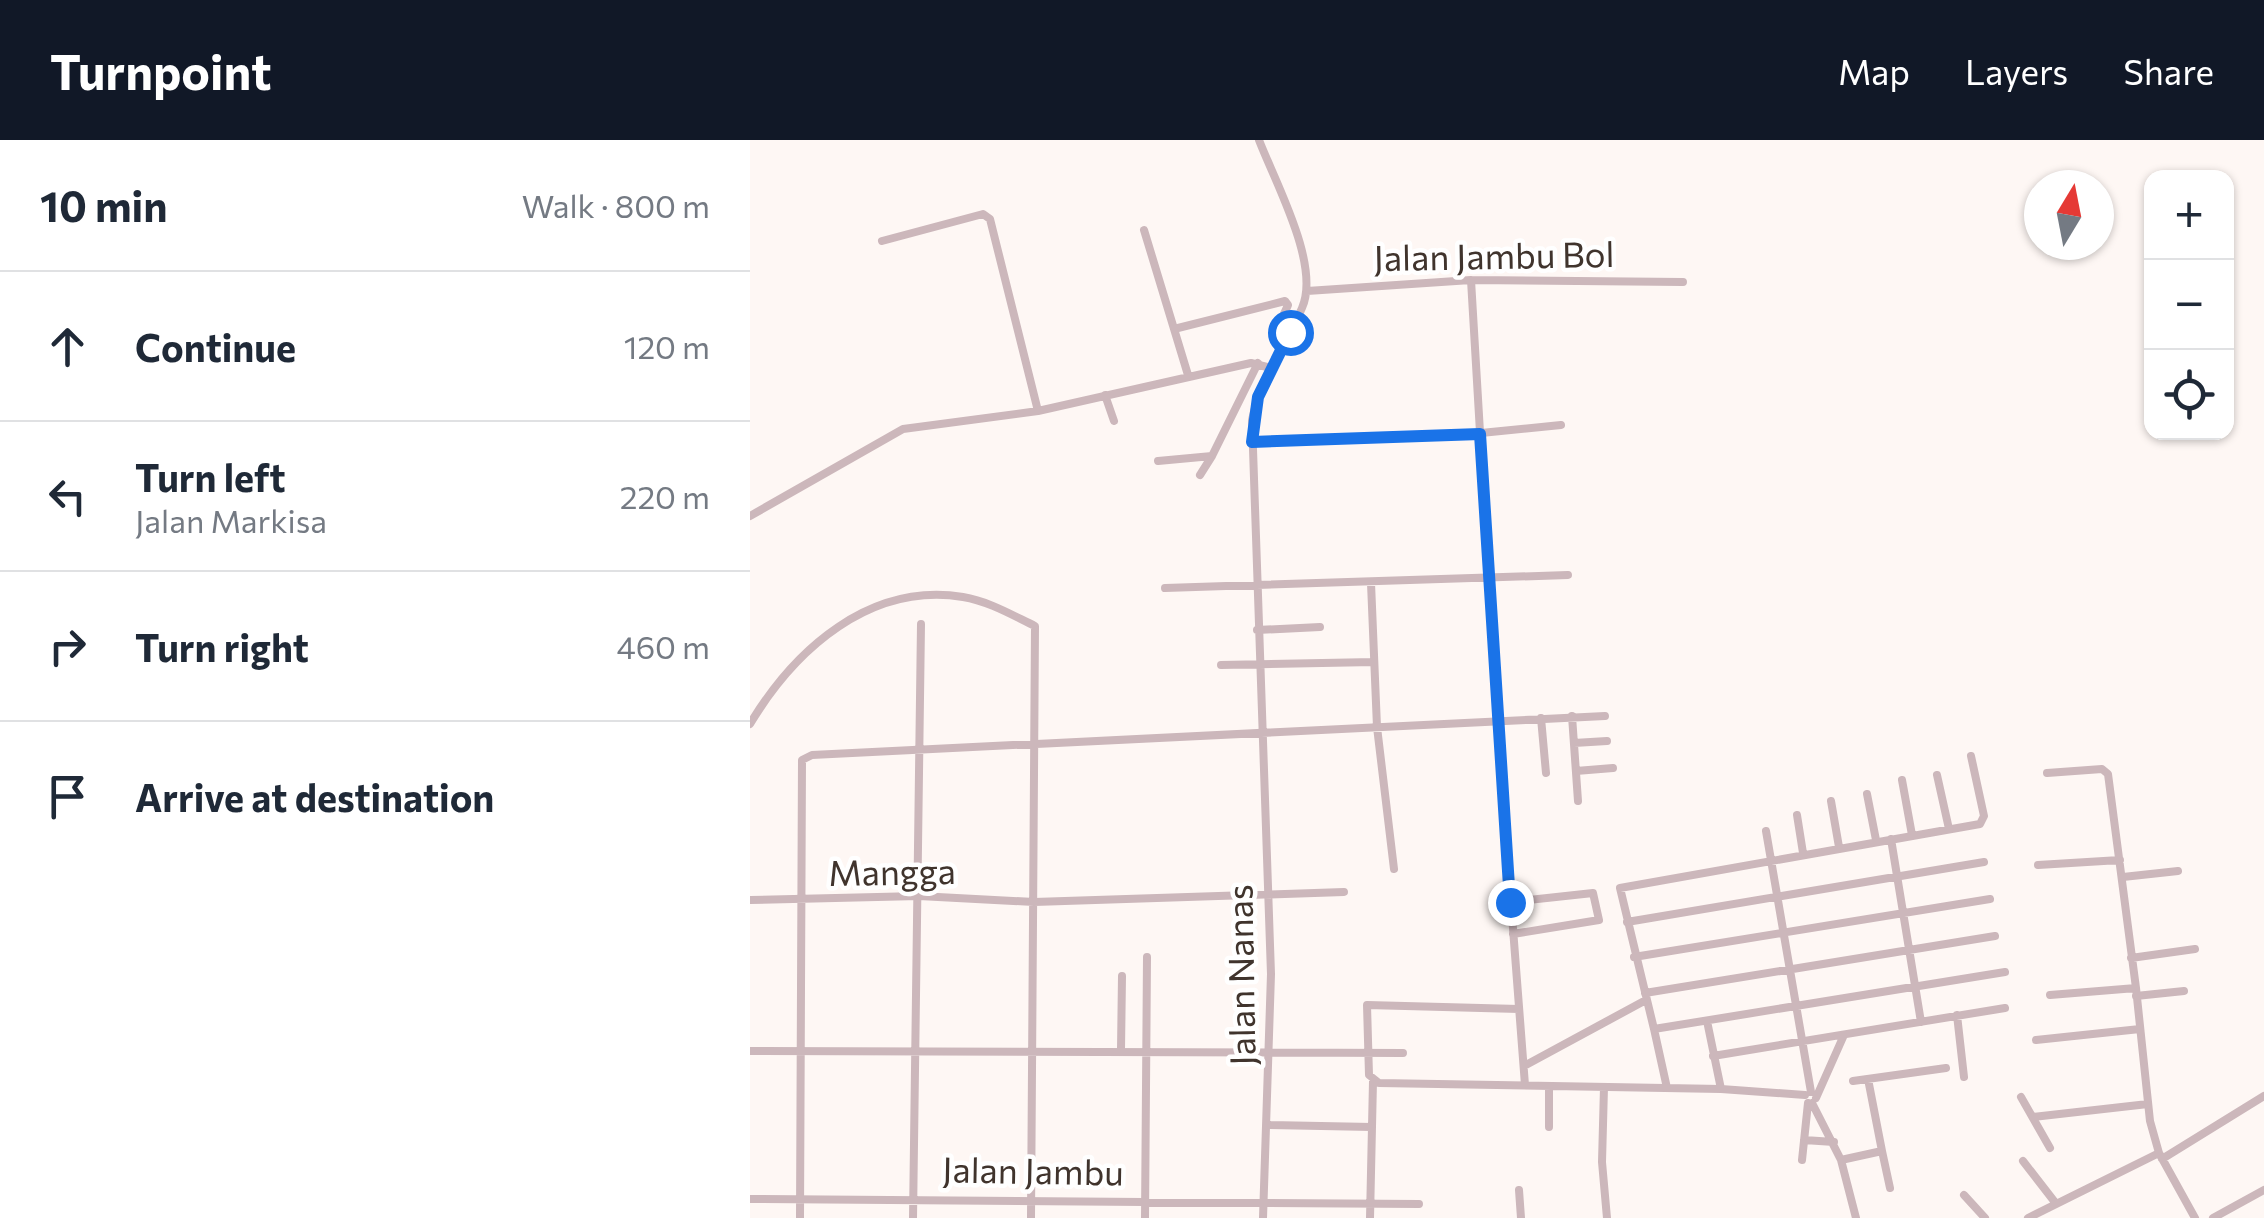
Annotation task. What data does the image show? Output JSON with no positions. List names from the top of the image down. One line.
{"streets":{"street":["Jalan Jambu Bol","Mangga","Jalan Nanas","Jalan Jambu"]},"crossings":[["Mangga","Jalan Nanas"],["Jalan Nanas","Jalan Jambu"]],"north":"top","page":{"header":"Turnpoint","nav":["Map","Layers","Share"],"heading":["10 min","Walk · 800 m"],"map_buttons":["+","−"],"list":[["Continue","120 m"],["Turn left","Jalan Markisa","220 m"],["Turn right","460 m"],"Arrive at destination"]}}
